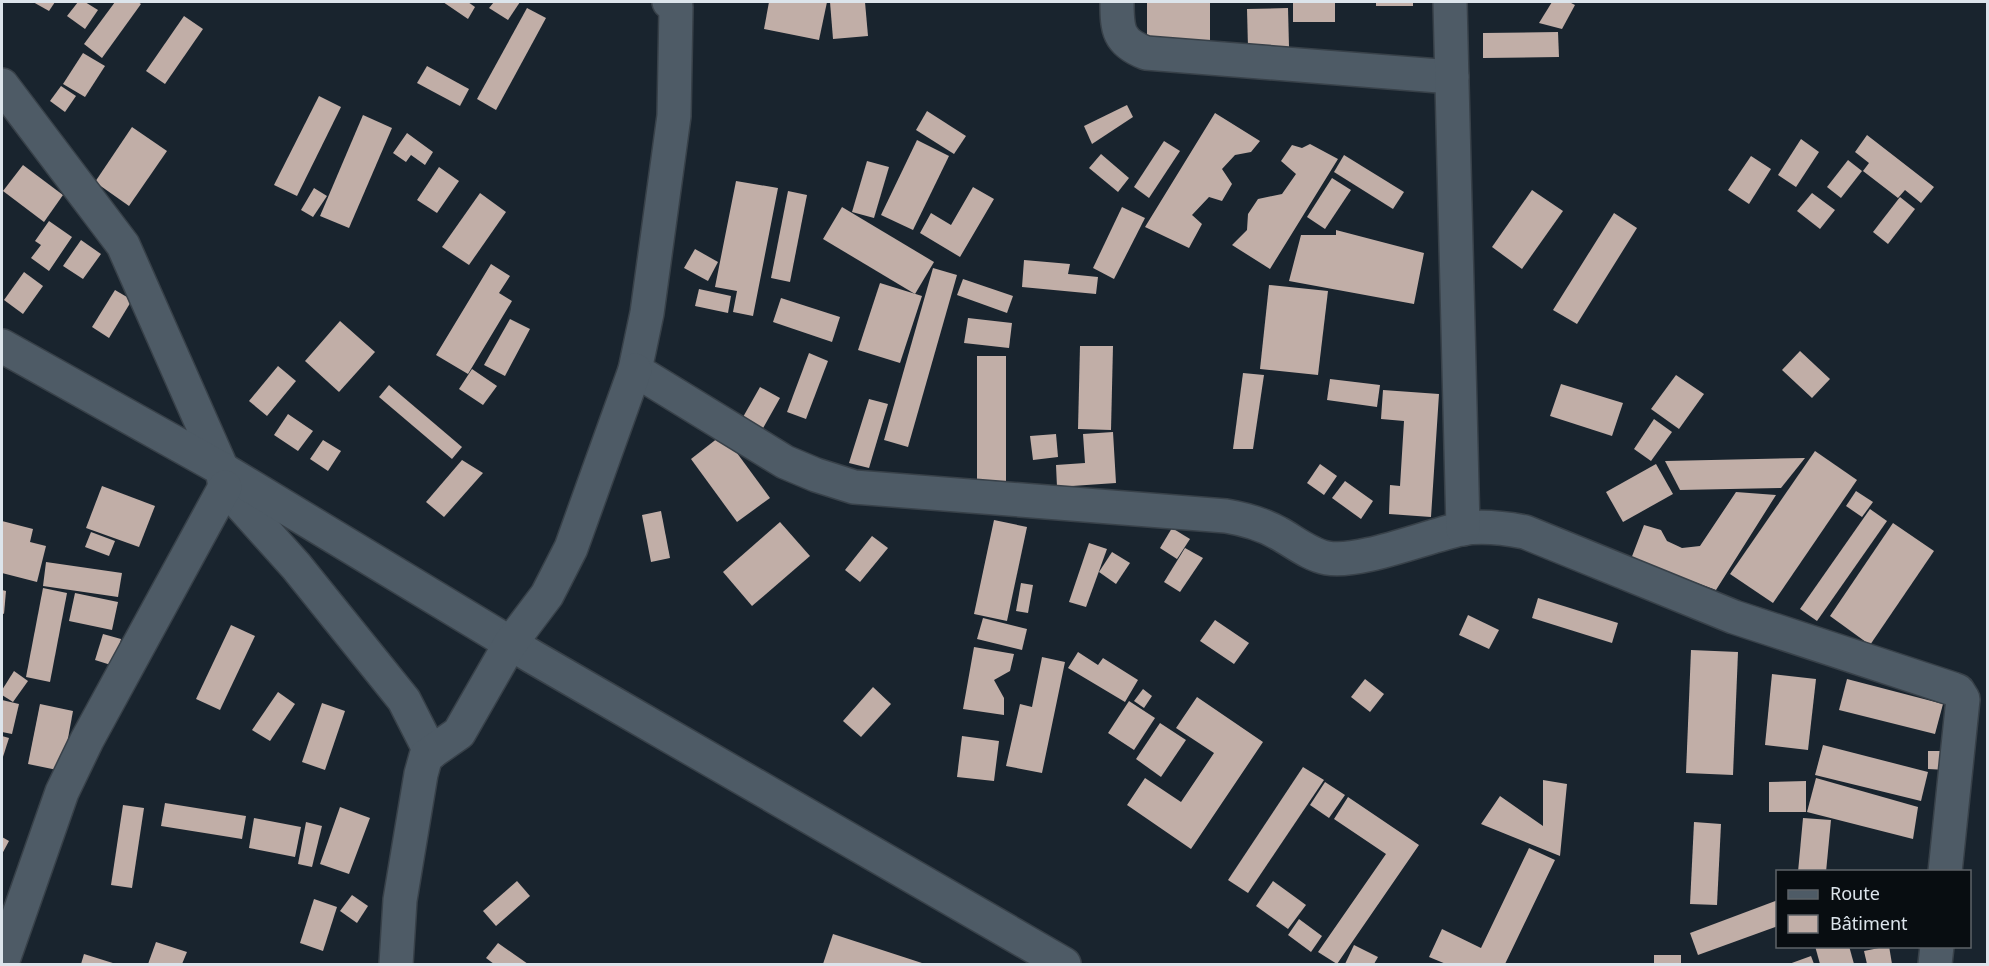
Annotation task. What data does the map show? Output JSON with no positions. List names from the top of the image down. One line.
{"legend":["Route","Bâtiment"]}
